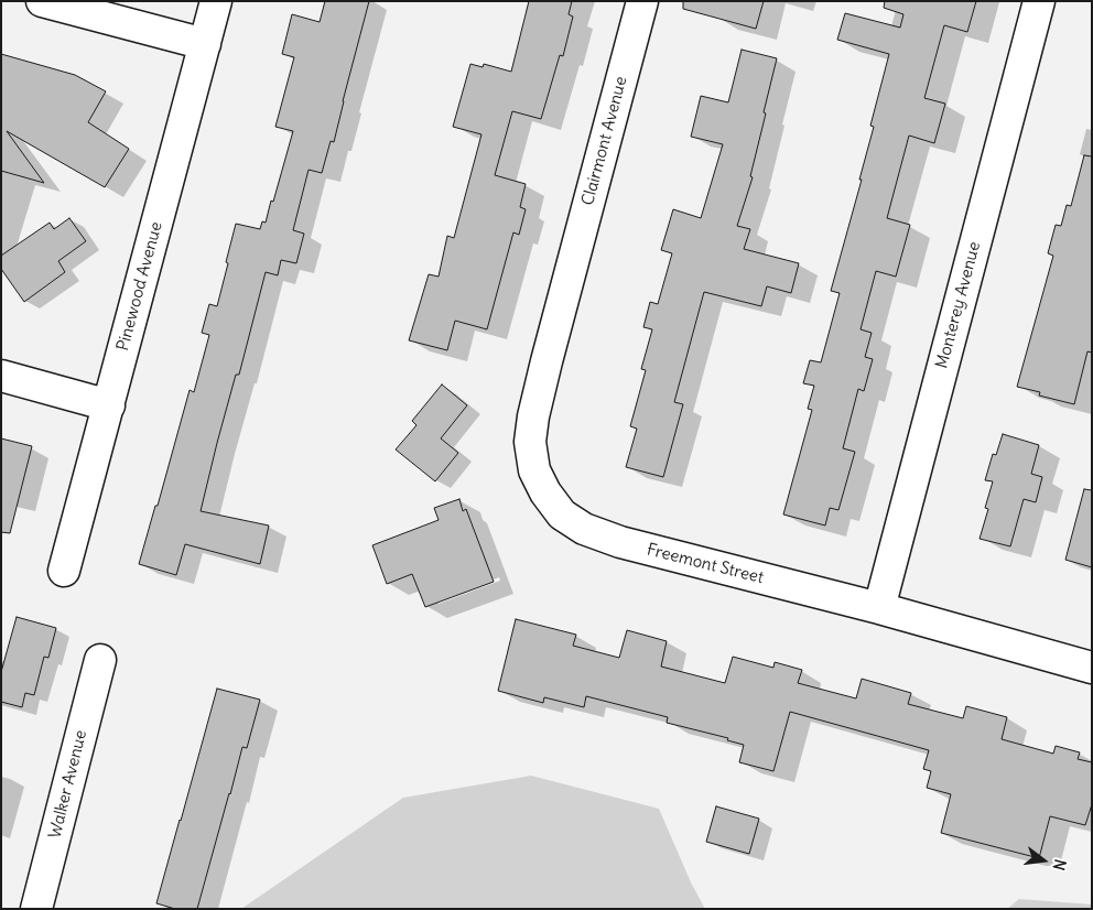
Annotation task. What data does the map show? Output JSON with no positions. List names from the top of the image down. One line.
{"streets":{"street":["Clairmont Avenue","Pinewood Avenue","Monterey Avenue","Freemont Street","Walker Avenue"]},"crossings":[["Clairmont Avenue","Freemont Street"],["Monterey Avenue","Freemont Street"]],"north":"right"}
